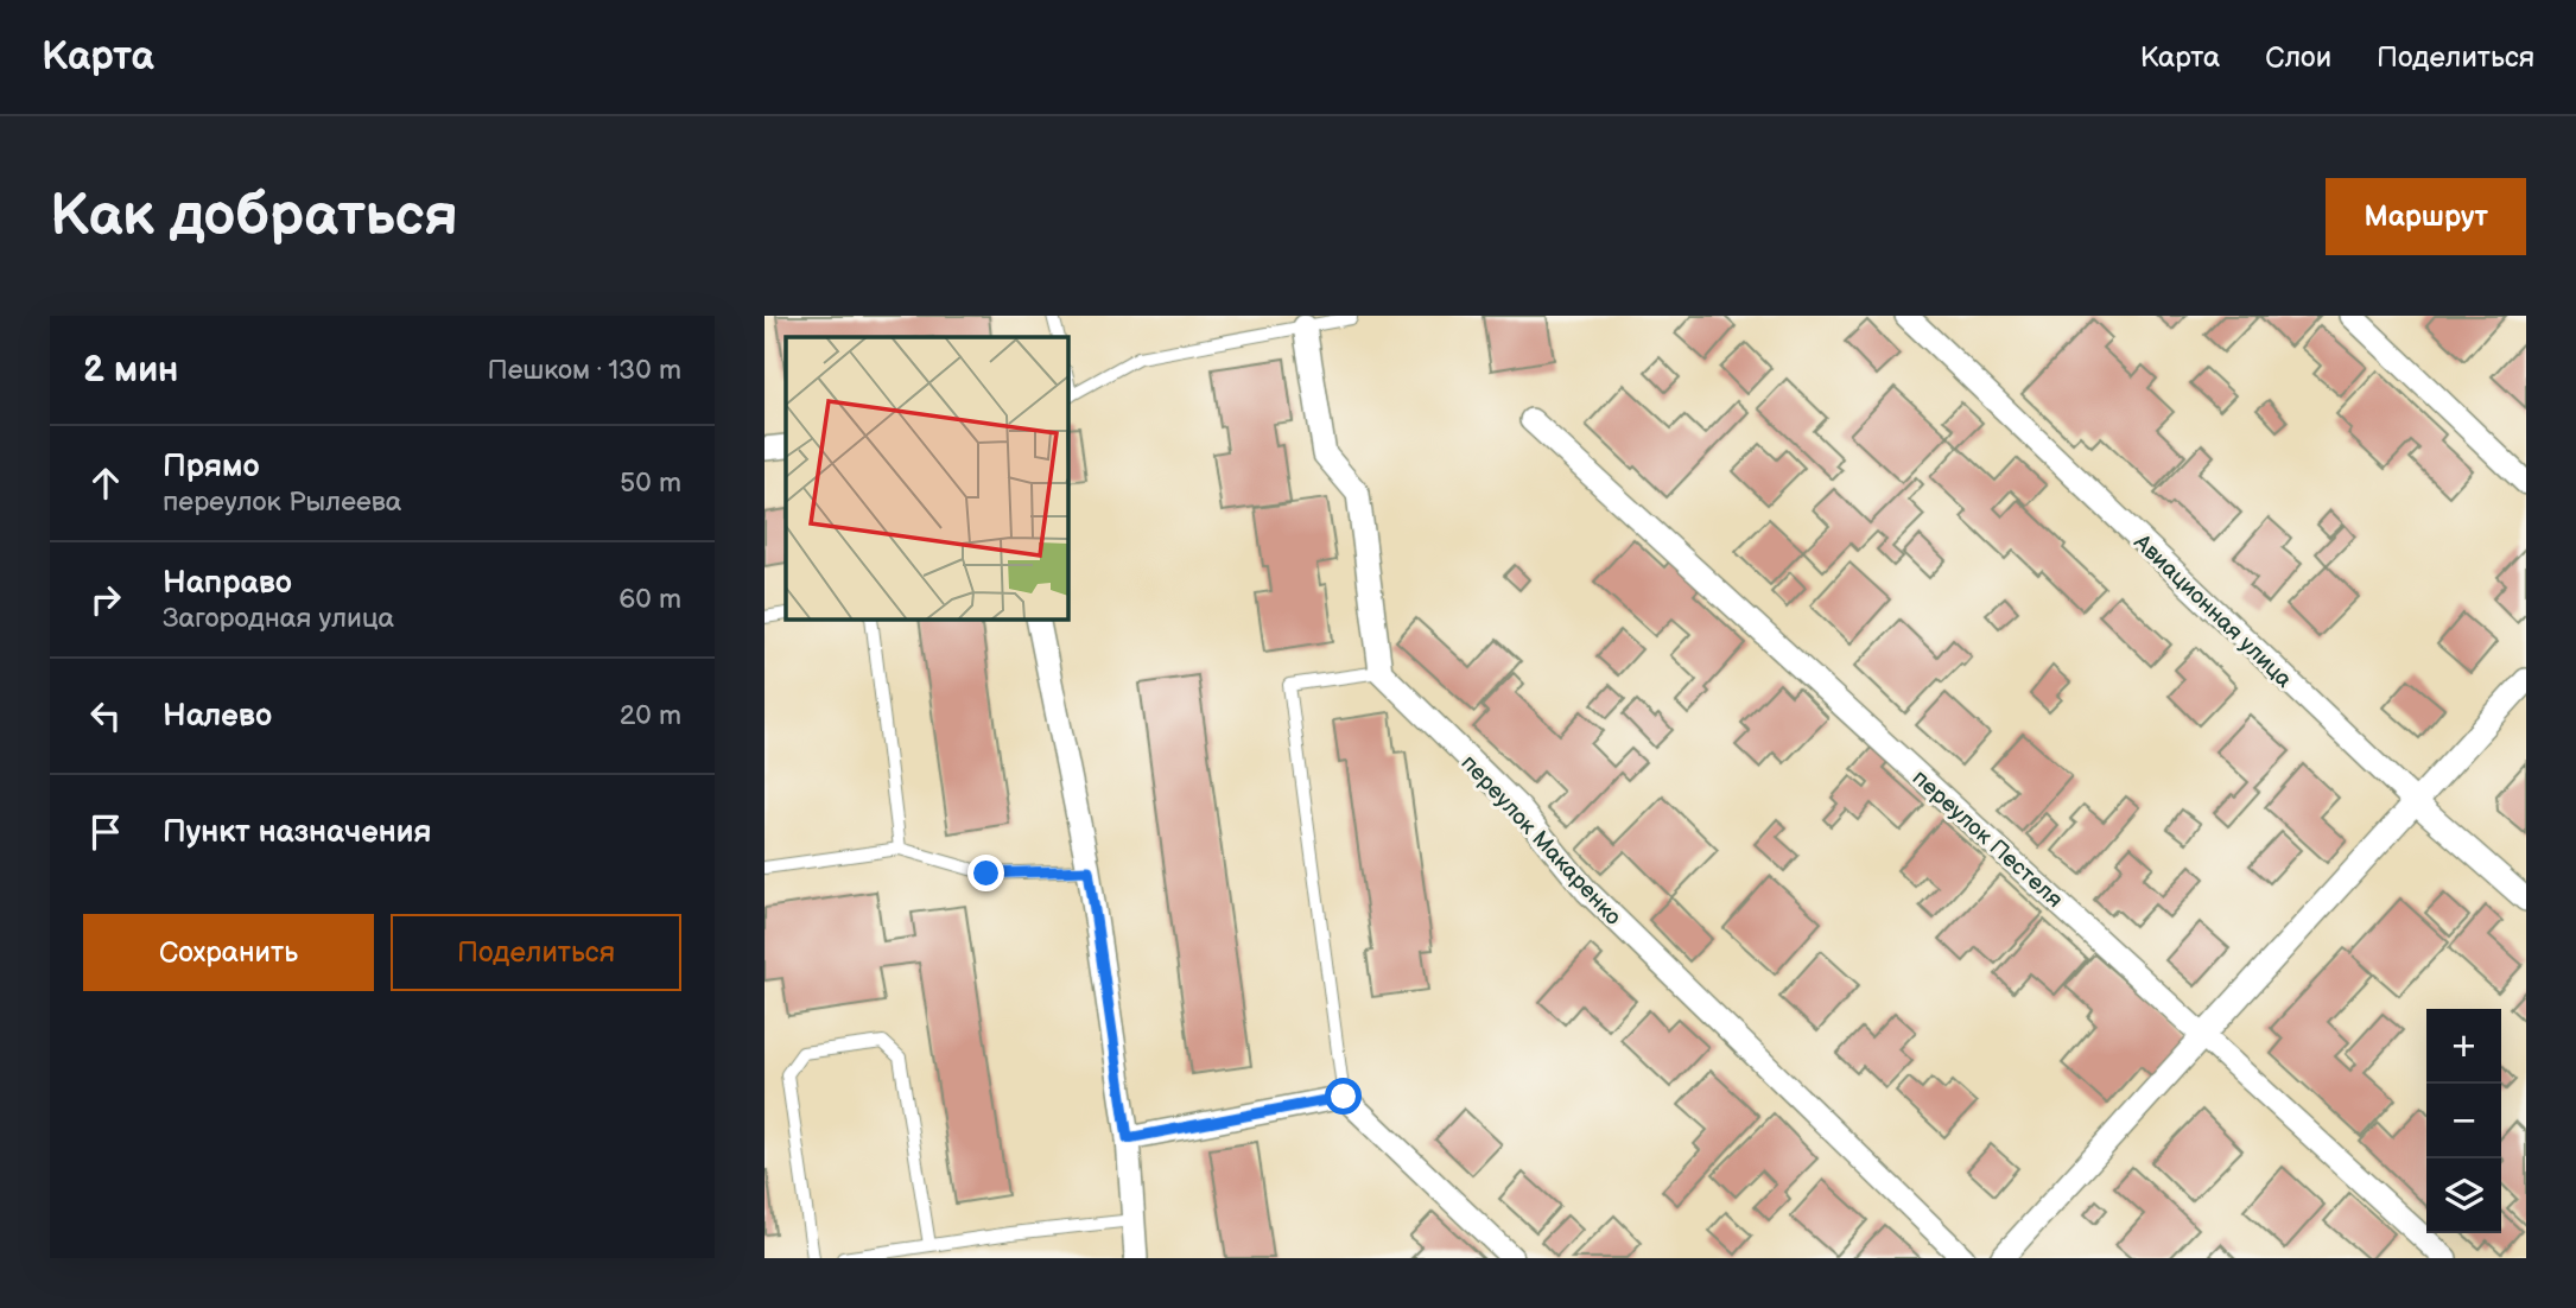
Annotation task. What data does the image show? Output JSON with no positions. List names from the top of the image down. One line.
{"streets":{"street":["Авиационная улица","переулок Пестеля","переулок Макаренко"]},"page":{"header":"Карта","nav":["Карта","Слои","Поделиться"],"buttons":["Маршрут",["Сохранить","Поделиться"]],"title":"Как добраться","heading":["2 мин","Пешком · 130 m"],"list":[["Прямо","переулок Рылеева","50 m"],["Направо","Загородная улица","60 m"],["Налево","20 m"],"Пункт назначения"],"map_buttons":["+","−"]}}
